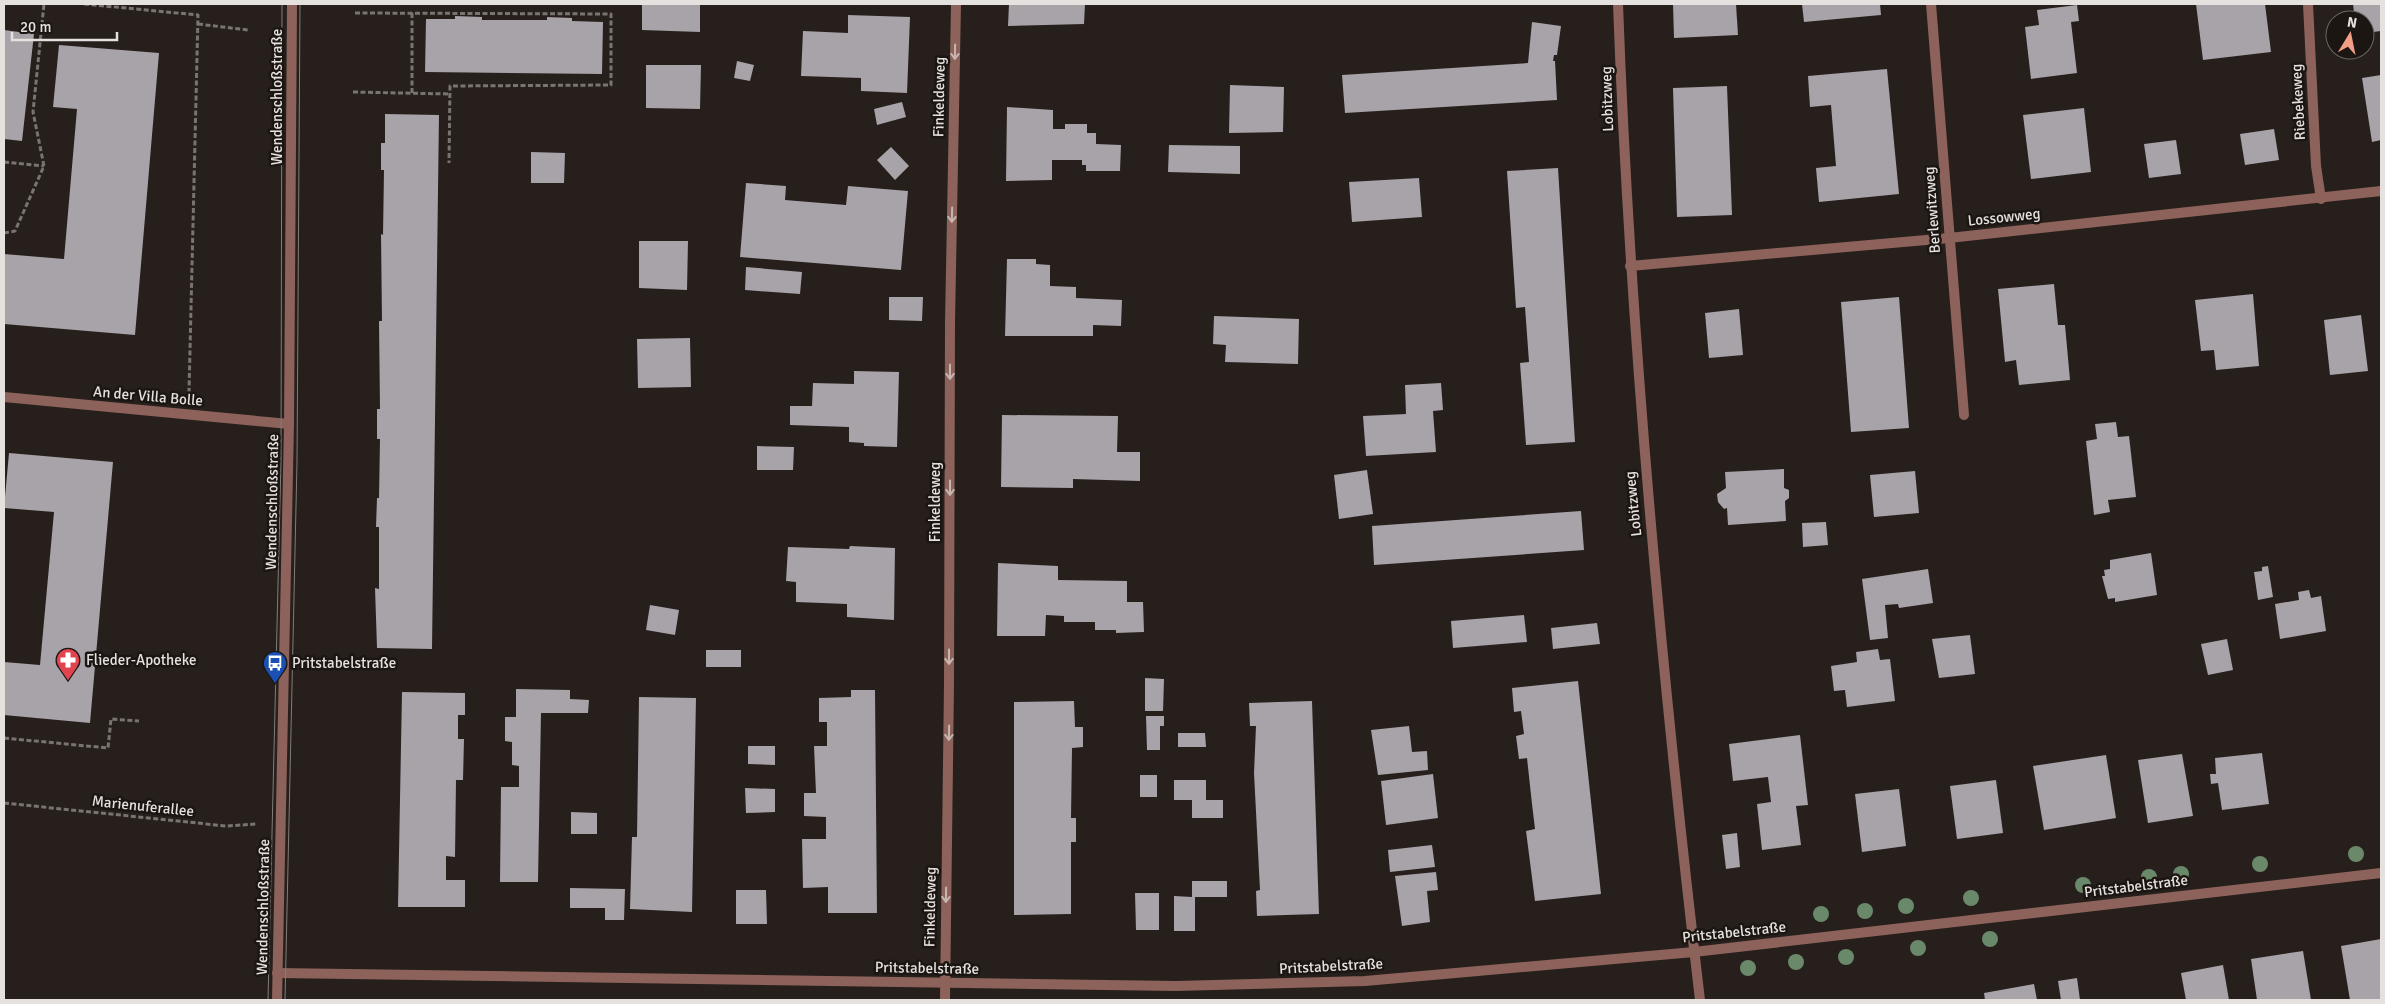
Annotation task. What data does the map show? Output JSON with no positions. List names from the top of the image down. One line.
{"streets":{"street":["Wendenschloßstraße","Finkeldeweg","Lobitzweg","Riebekeweg","Berlewitzweg","Lossowweg","An der Villa Bolle","Pritstabelstraße"],"path":["Marienuferallee"]},"crossings":[["Wendenschloßstraße","An der Villa Bolle"],["Wendenschloßstraße","Marienuferallee"],["Wendenschloßstraße","Pritstabelstraße"],["Finkeldeweg","Pritstabelstraße"],["Lobitzweg","Lossowweg"],["Lobitzweg","Pritstabelstraße"],["Riebekeweg","Lossowweg"],["Berlewitzweg","Lossowweg"]],"one_way":["Finkeldeweg"],"places":{"pharmacy":["Flieder-Apotheke"],"bus stop":["Pritstabelstraße"]},"scale_bar":"20 m","north":"top"}
